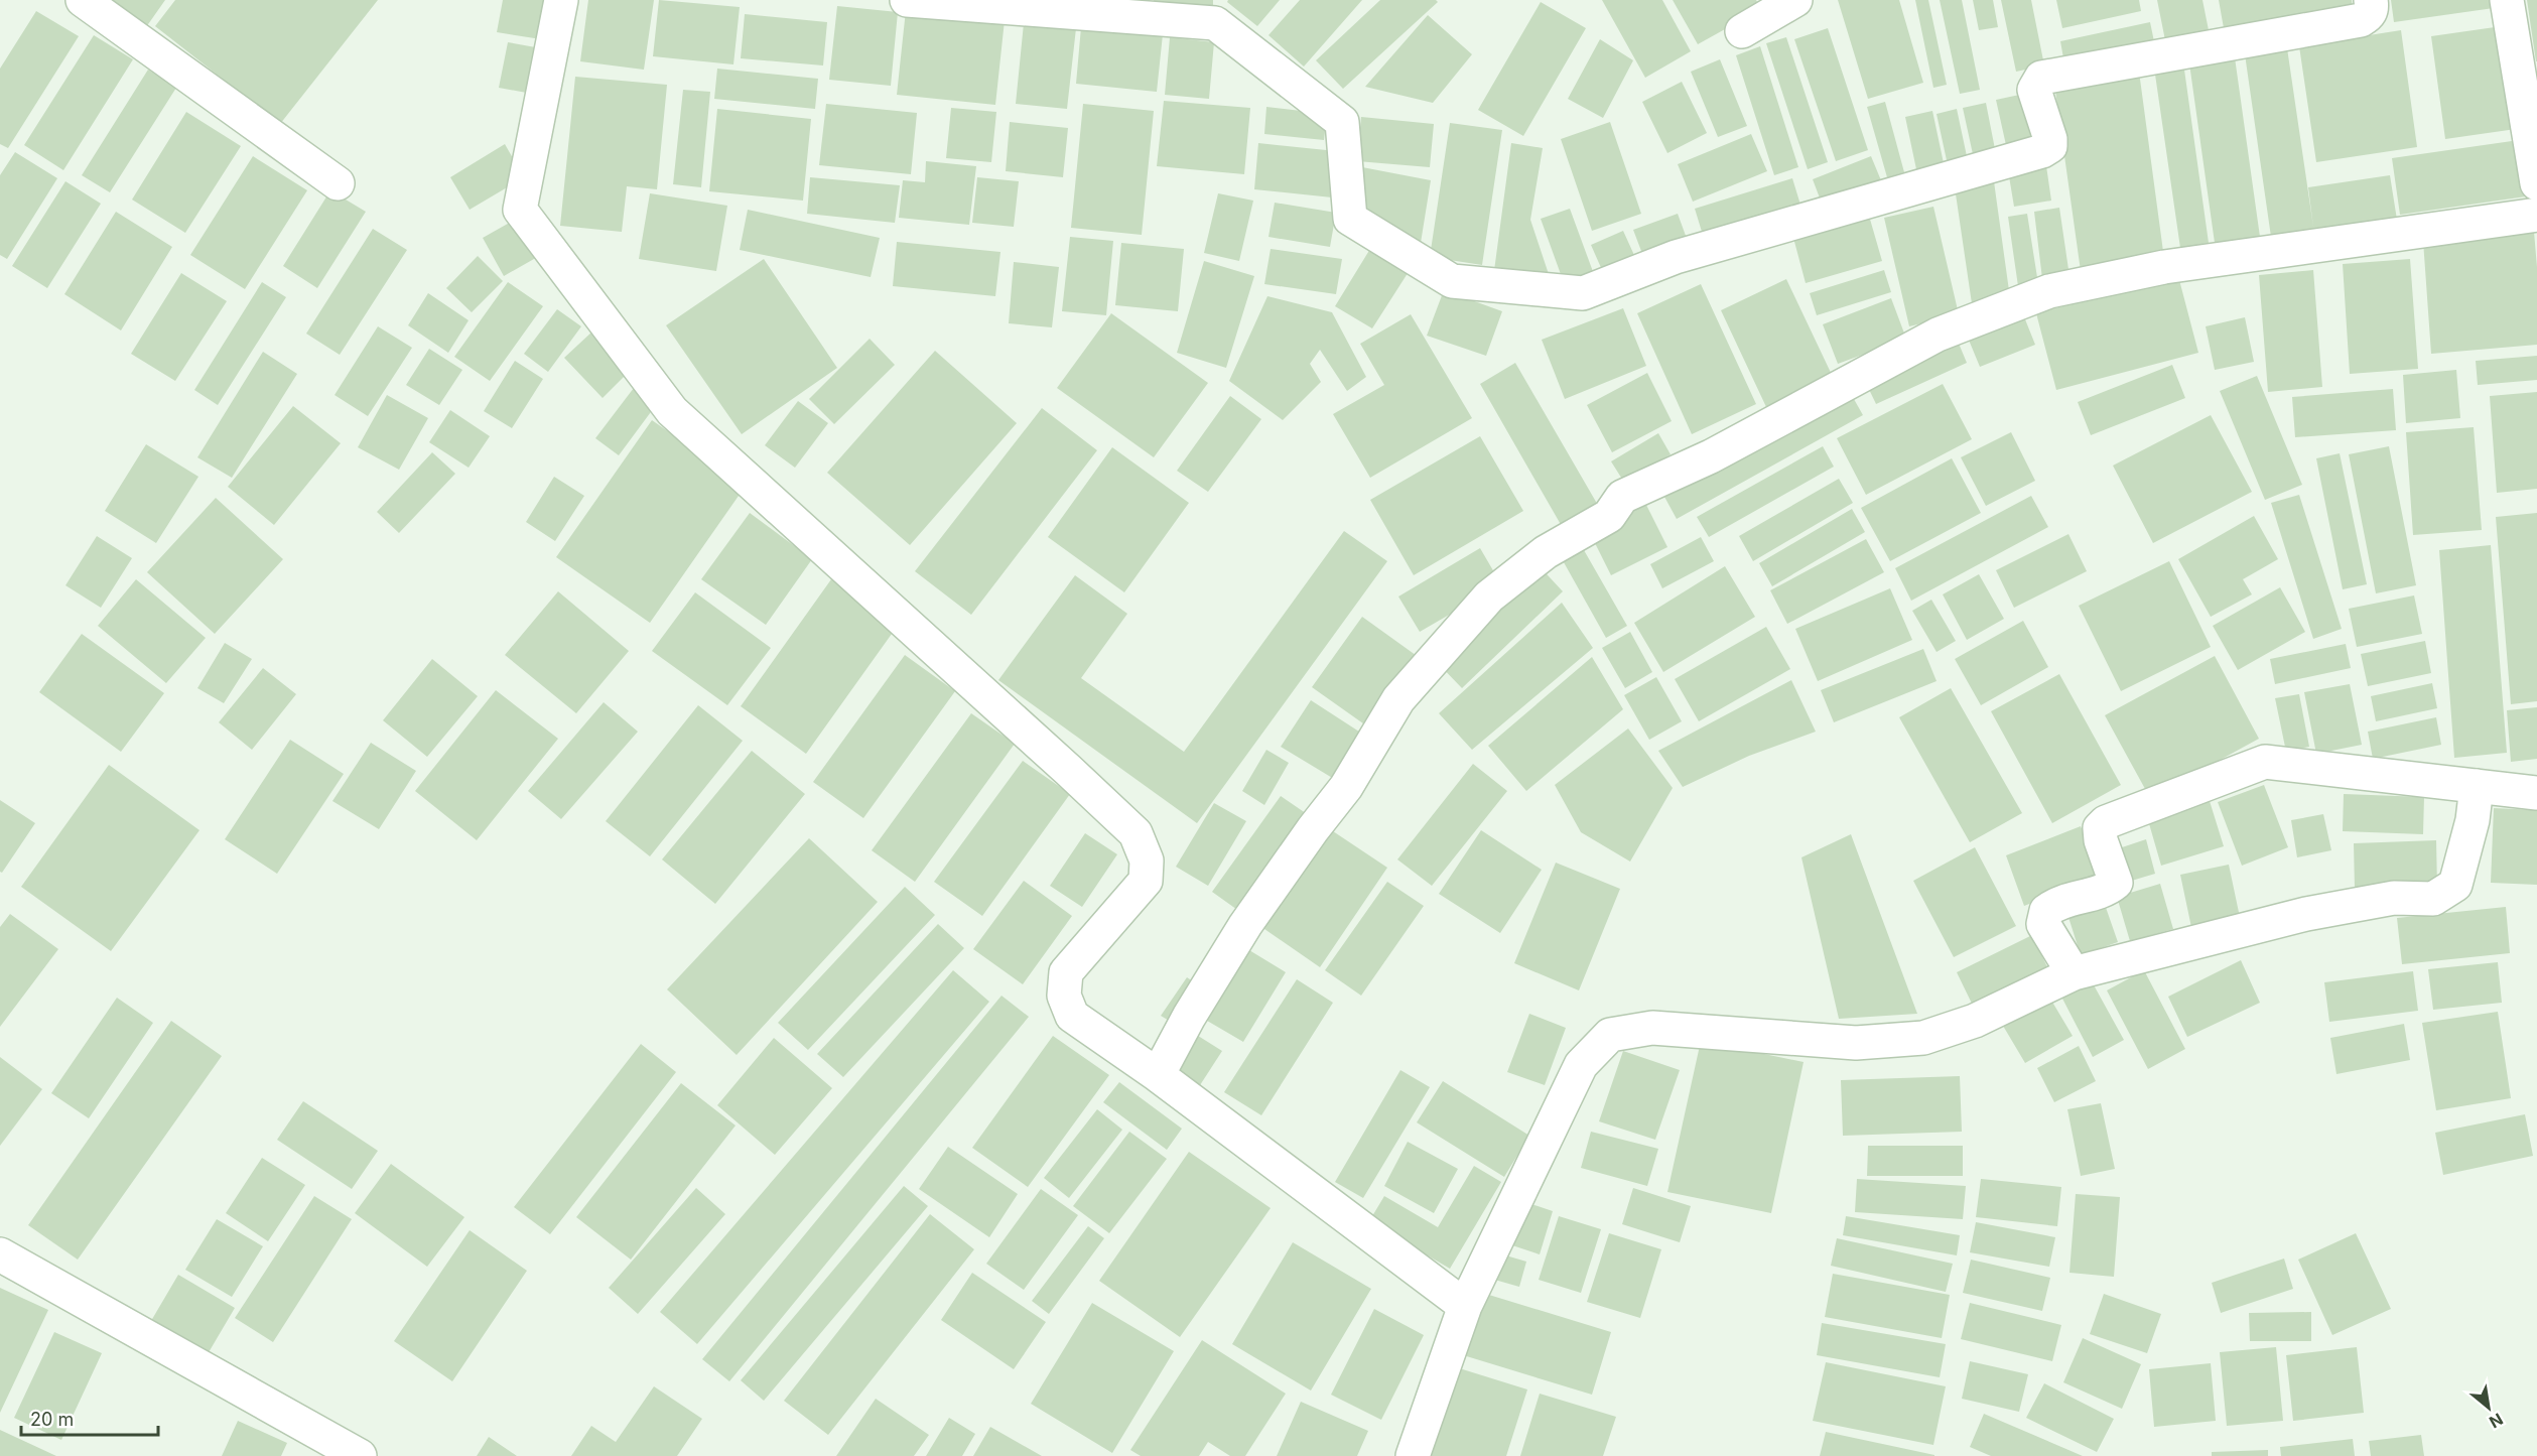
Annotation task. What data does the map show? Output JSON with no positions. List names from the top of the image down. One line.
{"scale_bar":"20 m","north":"bottom right"}
